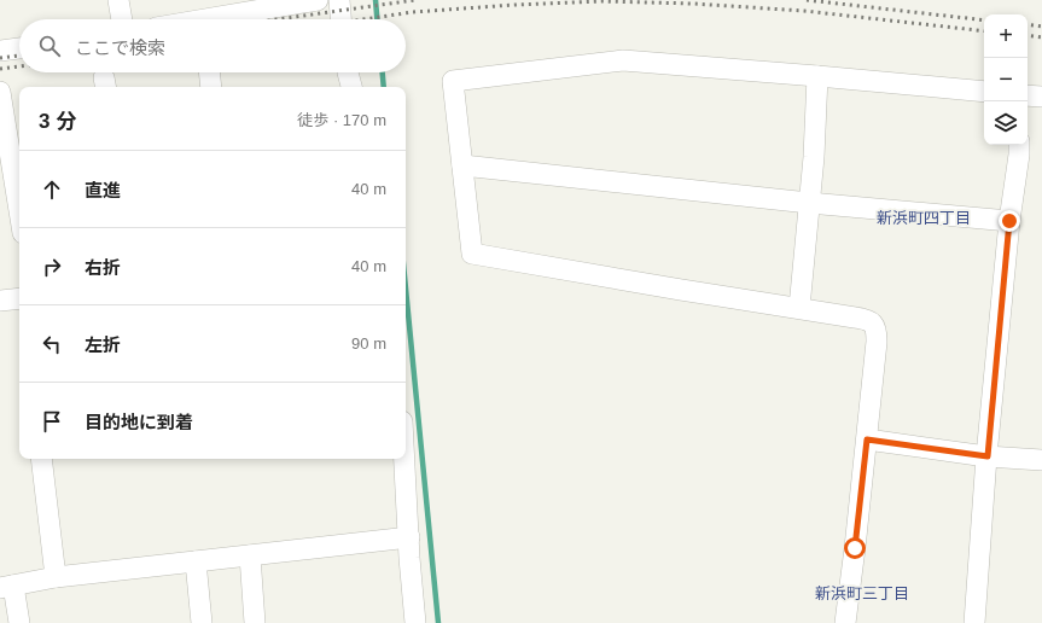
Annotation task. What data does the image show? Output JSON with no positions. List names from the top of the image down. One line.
{"districts":["新浜町四丁目","新浜町三丁目"],"page":{"map_buttons":["+","−"],"search":"ここで検索","heading":["3 分","徒歩 · 170 m"],"list":[["直進","40 m"],["右折","40 m"],["左折","90 m"],"目的地に到着"]}}
